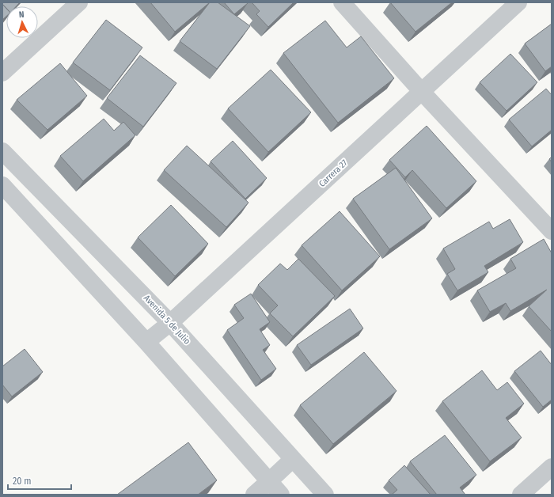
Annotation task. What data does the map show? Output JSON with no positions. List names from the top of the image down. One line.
{"streets":{"street":["Carrera 27","Avenida 5 de Julio"]},"crossings":[["Carrera 27","Avenida 5 de Julio"]],"scale_bar":"20 m","north":"top"}
